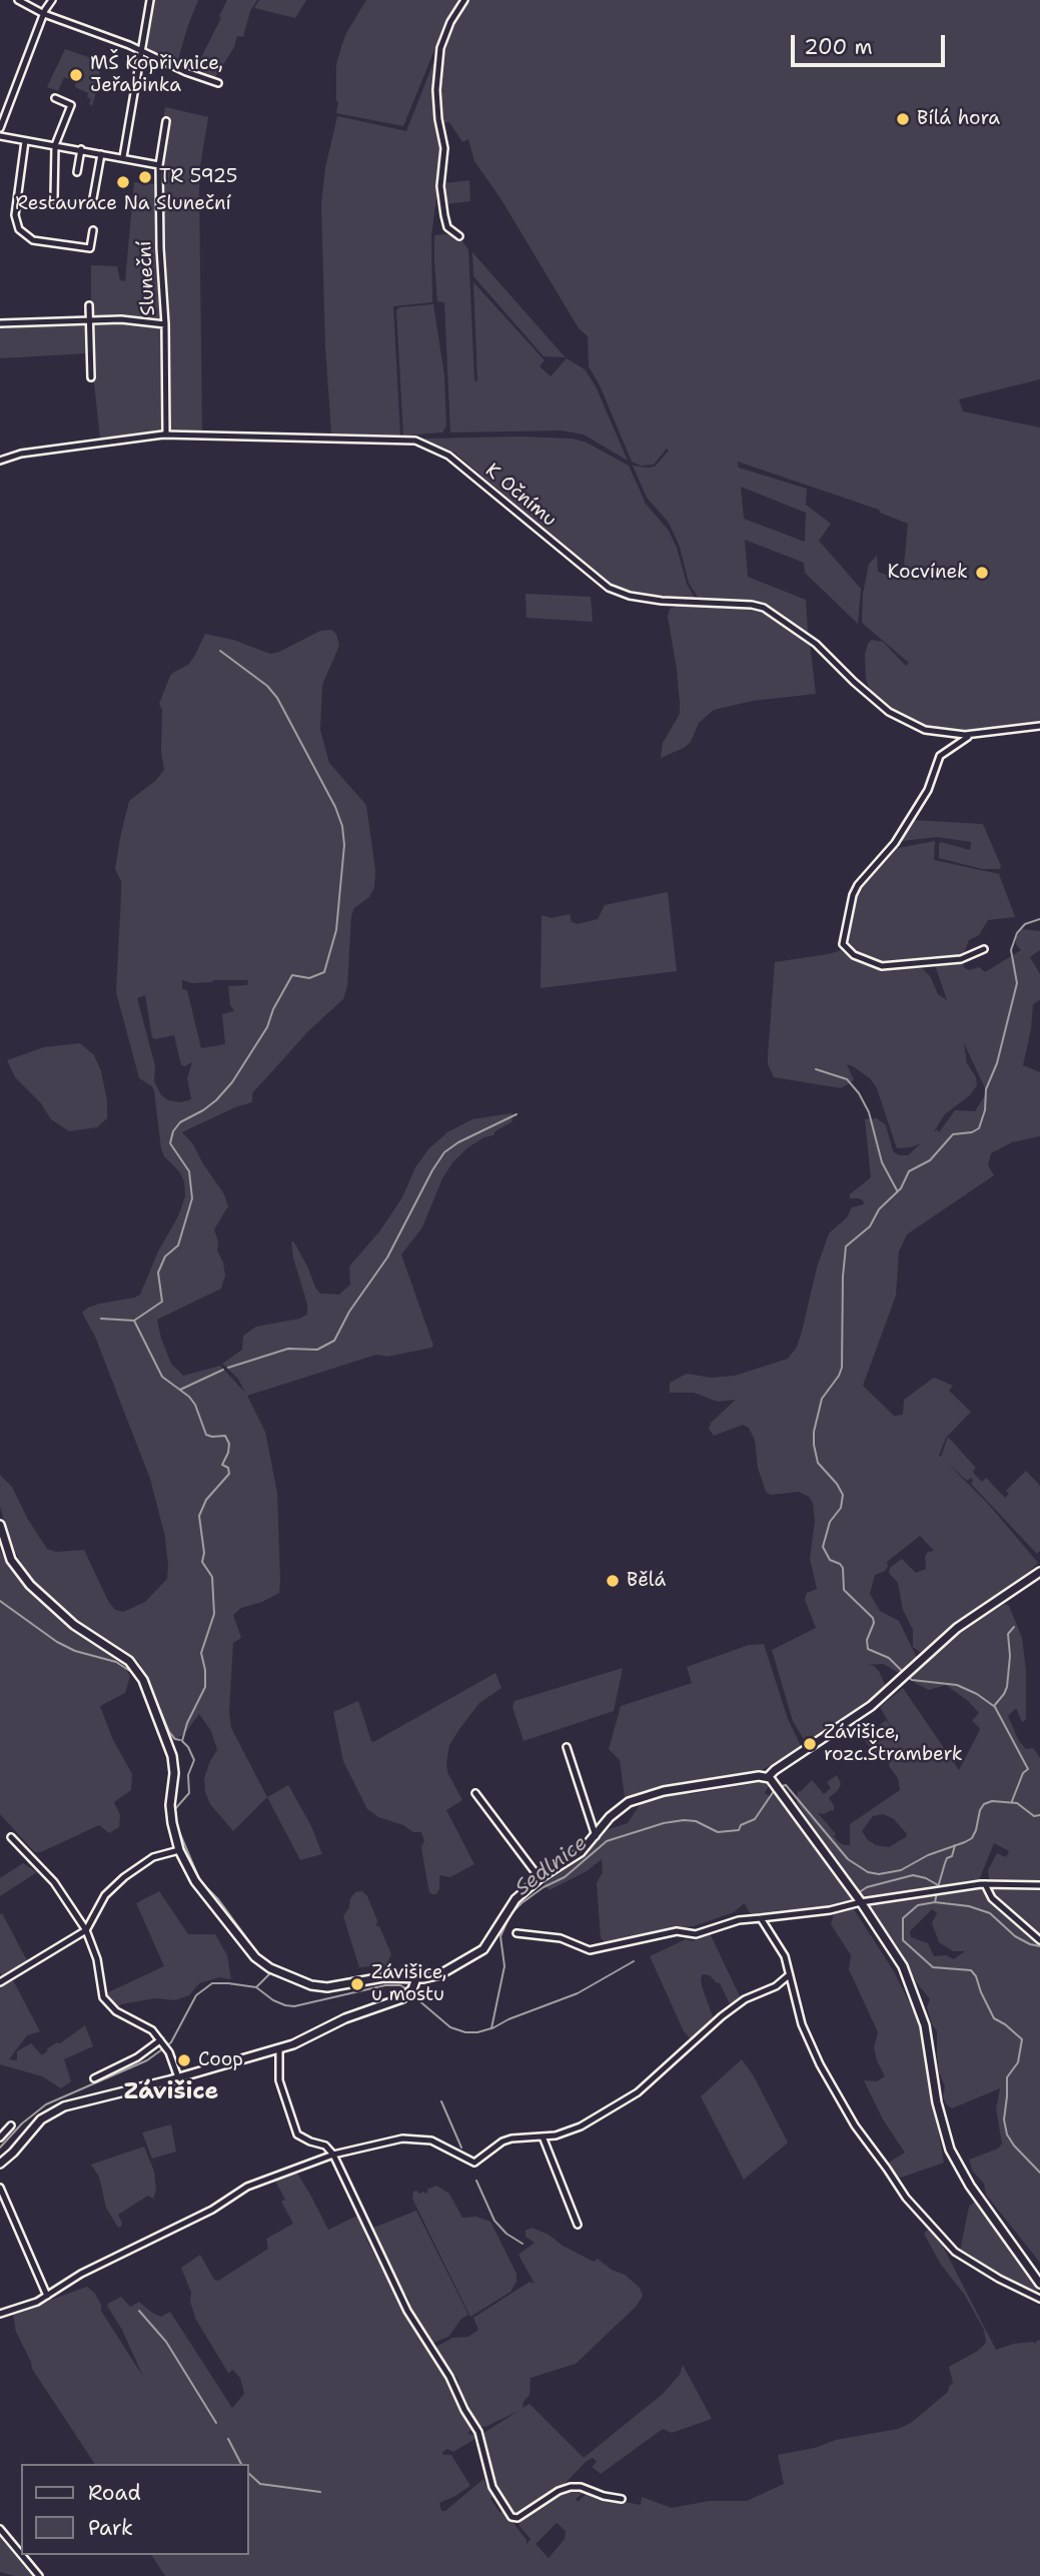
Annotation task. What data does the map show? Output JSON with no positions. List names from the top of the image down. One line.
{"streets":{"street":["Sluneční","K Očnímu"]},"crossings":[["Sluneční","K Očnímu"]],"districts":["Závišice"],"water":["Sedlnice"],"places":["MŠ Kopřivnice, Jeřabinka","Bílá hora","TR 5925","Restaurace Na Sluneční","Kocvínek","Bělá","Závišice, rozc.Štramberk","Závišice, u mostu","Coop"],"legend":["Road","Park"],"scale_bar":"200 m"}
